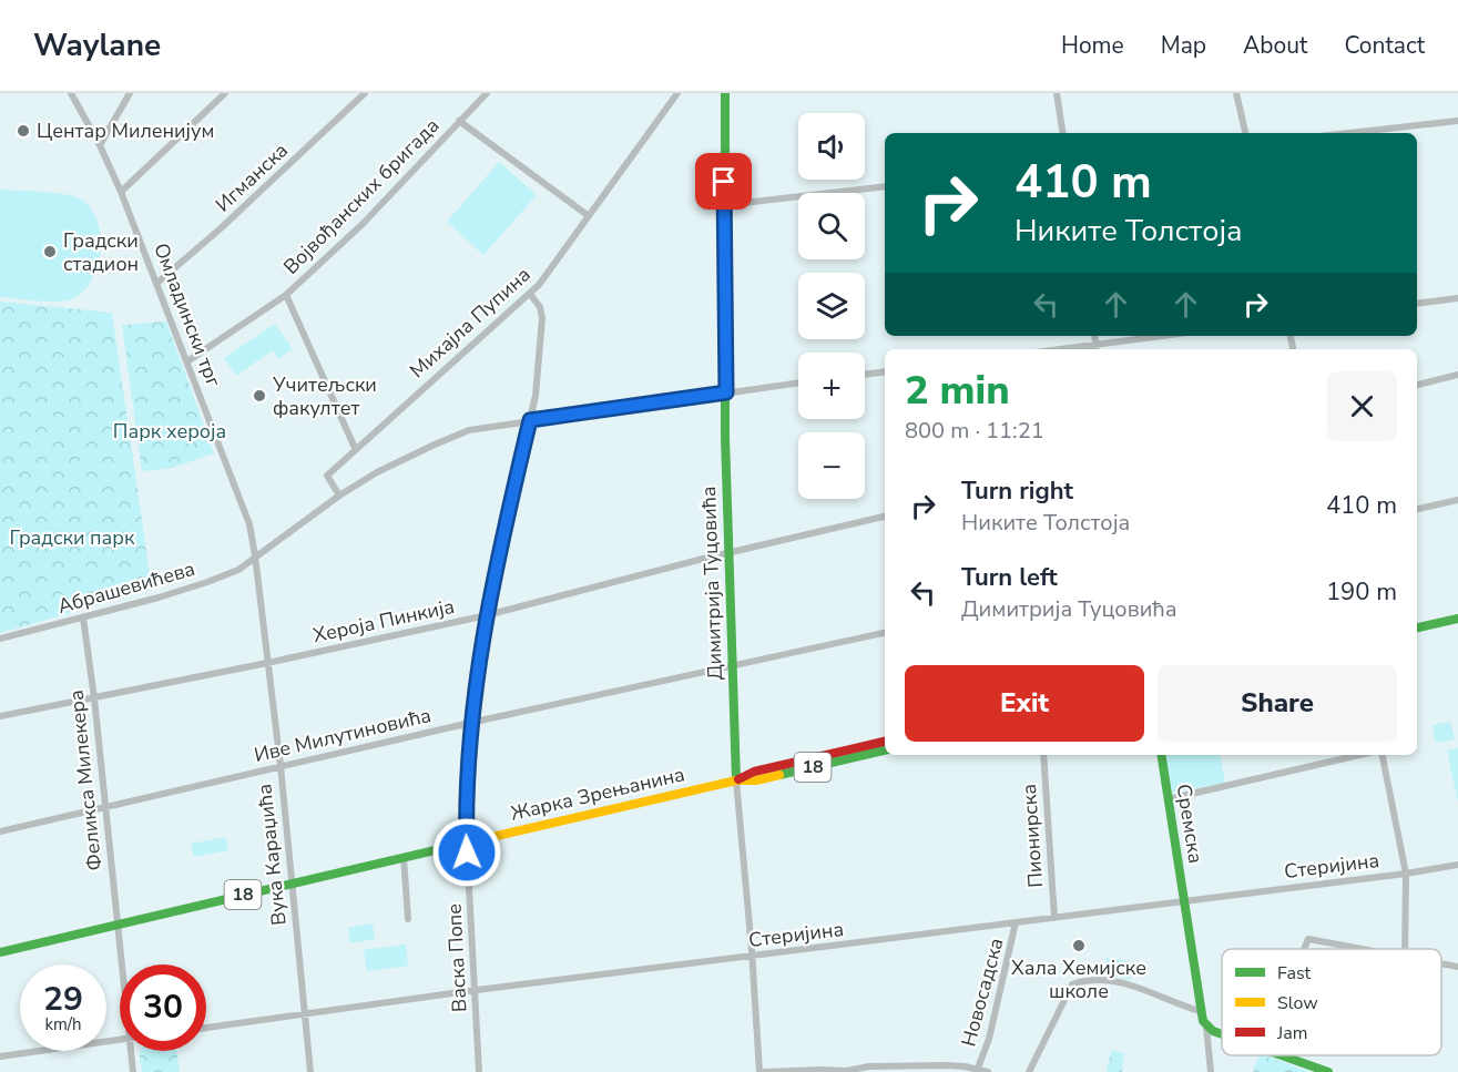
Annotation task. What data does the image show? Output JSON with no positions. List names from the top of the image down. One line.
{"streets":{"main road":["Димитрија Туцовића","18","Жарка Зрењанина","Сремска"],"street":["Игманска","Војвођанских бригада","Омладински трг","Михајла Пупина","Абрашевићева","Хероја Пинкија","Иве Милутиновића","Феликса Милекера","Пионирска","Вука Караџића","Стеријина","Васка Попе","Новосадска"]},"crossings":[["Игманска","Омладински трг"],["Војвођанских бригада","Омладински трг"],["Војвођанских бригада","Михајла Пупина"],["Омладински трг","Абрашевићева"],["Омладински трг","Вука Караџића"],["Михајла Пупина","Абрашевићева"],["Михајла Пупина","Васка Попе"],["Димитрија Туцовића","Абрашевићева"],["Димитрија Туцовића","Хероја Пинкија"],["Димитрија Туцовића","Иве Милутиновића"],["Димитрија Туцовића","Жарка Зрењанина"],["Димитрија Туцовића","Стеријина"],["Абрашевићева","Феликса Милекера"],["Абрашевићева","Вука Караџића"],["Абрашевићева","Васка Попе"],["Хероја Пинкија","Феликса Милекера"],["Хероја Пинкија","Вука Караџића"],["Хероја Пинкија","Васка Попе"],["Иве Милутиновића","Феликса Милекера"],["Иве Милутиновића","Вука Караџића"],["Иве Милутиновића","Васка Попе"],["Феликса Милекера","Жарка Зрењанина"],["Жарка Зрењанина","Вука Караџића"],["Жарка Зрењанина","Васка Попе"],["Сремска","Стеријина"],["Пионирска","Стеријина"],["Вука Караџића","Стеријина"],["Стеријина","Васка Попе"],["Стеријина","Новосадска"]],"parks":["Парк хероја","Градски парк"],"places":["Центар Миленијум","Градски стадион","Учитељски факултет","Хала Хемијске школе"],"legend":["Fast","Slow","Jam"],"page":{"header":"Waylane","nav":["Home","Map","About","Contact"],"map_buttons":["+","−"],"turn":["410 m","Никите Толстоја"],"heading":["2 min","800 m · 11:21"],"list":[{"name":"Turn right","note":"Никите Толстоја","value":"410 m"},{"name":"Turn left","note":"Димитрија Туцовића","value":"190 m"}],"buttons":["Exit","Share"],"speed":"29 km/h","limit":"30"}}
